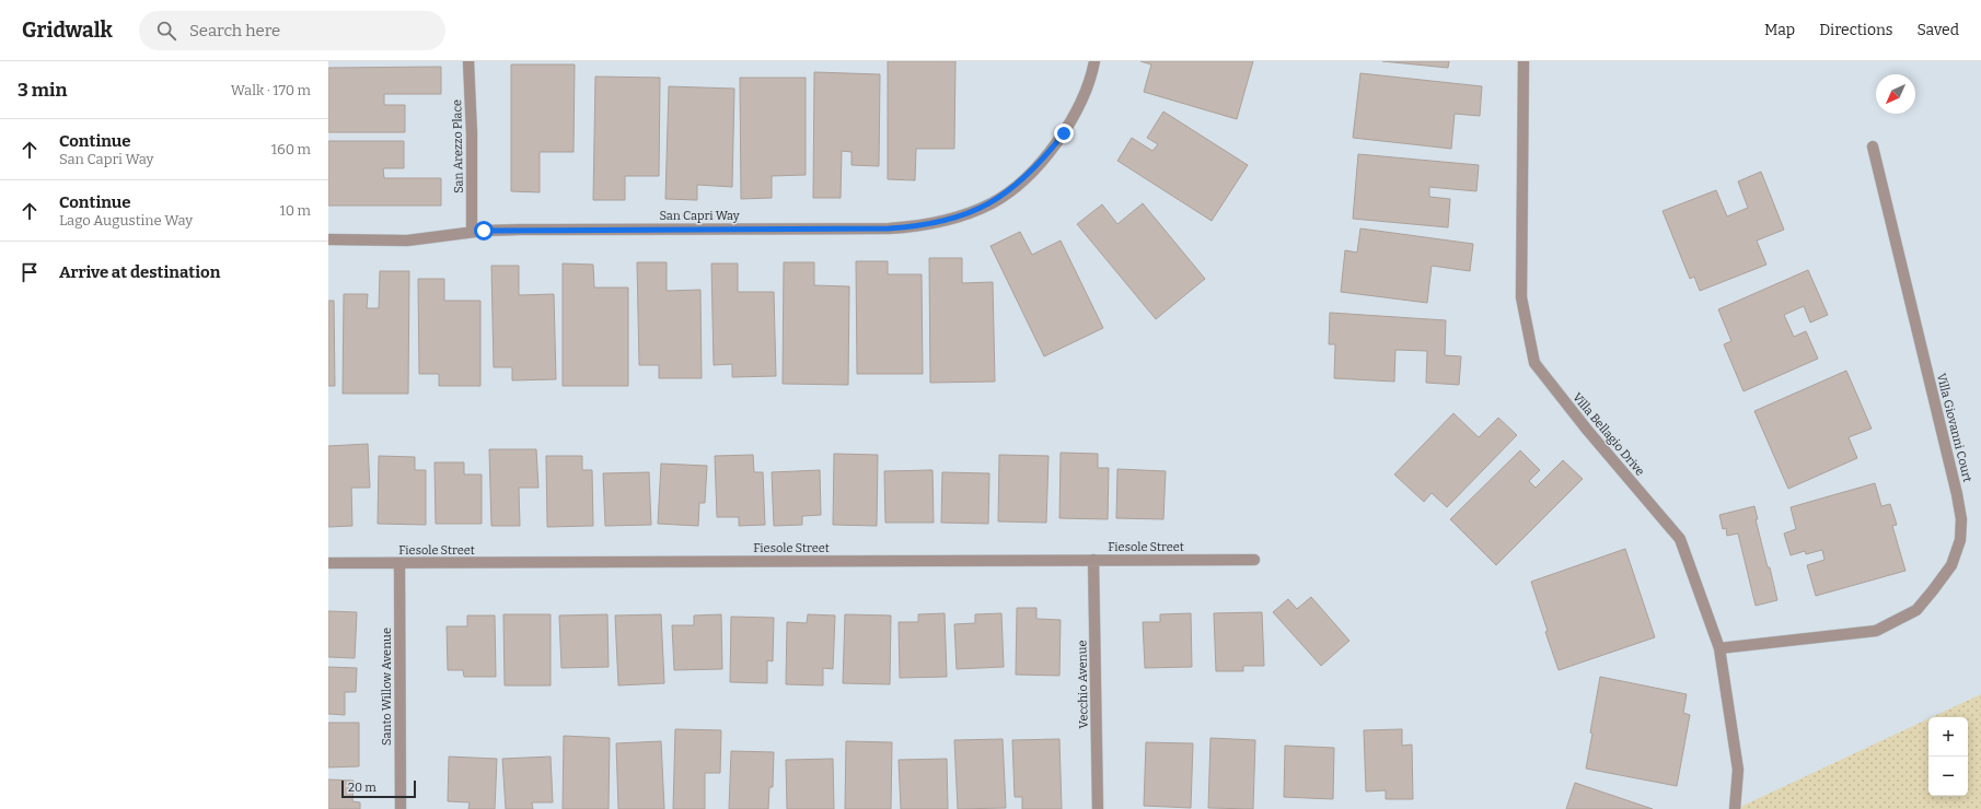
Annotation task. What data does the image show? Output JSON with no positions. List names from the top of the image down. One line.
{"streets":{"street":["San Arezzo Place","San Capri Way","Villa Giovanni Court","Villa Bellagio Drive","Fiesole Street","Vecchio Avenue","Santo Willow Avenue"]},"crossings":[["San Arezzo Place","San Capri Way"],["Villa Giovanni Court","Villa Bellagio Drive"],["Fiesole Street","Vecchio Avenue"],["Fiesole Street","Santo Willow Avenue"]],"scale_bar":"20 m","north":"bottom left","page":{"header":"Gridwalk","search":"Search here","nav":["Map","Directions","Saved"],"heading":["3 min","Walk · 170 m"],"list":[["Continue","San Capri Way","160 m"],["Continue","Lago Augustine Way","10 m"],"Arrive at destination"],"map_buttons":["+","−"],"scale":"20 m"}}
